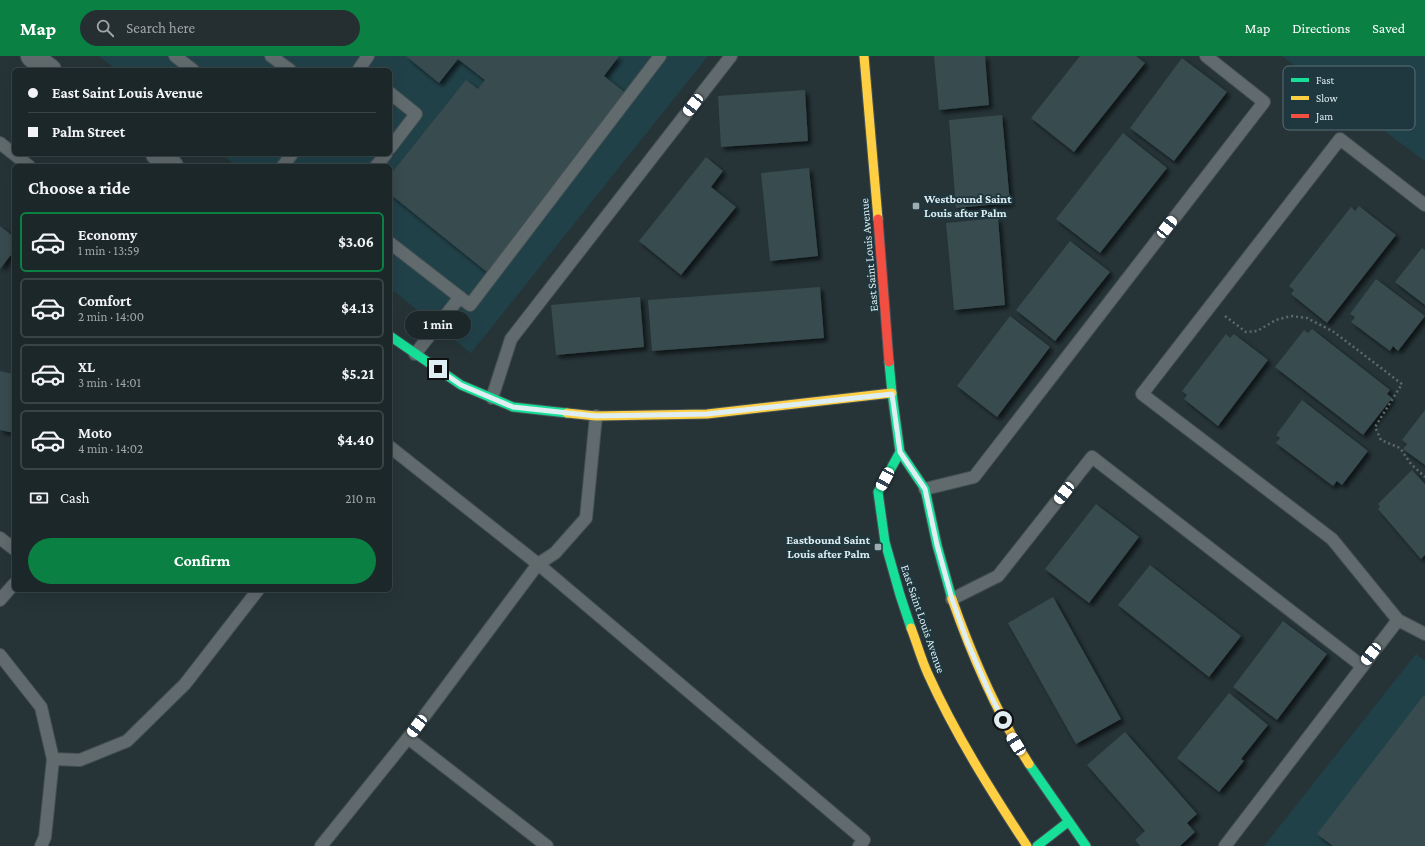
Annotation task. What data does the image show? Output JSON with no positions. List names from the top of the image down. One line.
{"streets":{"main road":["East Saint Louis Avenue"]},"places":{"transit":["Westbound Saint Louis after Palm","Eastbound Saint Louis after Palm"]},"legend":["Fast","Slow","Jam"],"page":{"header":"Map","search":"Search here","nav":["Map","Directions","Saved"],"banner":["East Saint Louis Avenue","Palm Street"],"heading":"Choose a ride","list":[{"name":"Economy","note":"1 min · 13:59","value":"$3.06"},{"name":"Comfort","note":"2 min · 14:00","value":"$4.13"},{"name":"XL","note":"3 min · 14:01","value":"$5.21"},{"name":"Moto","note":"4 min · 14:02","value":"$4.40"}],"bubble":"1 min","pay":["Cash","210 m"],"buttons":"Confirm"}}
